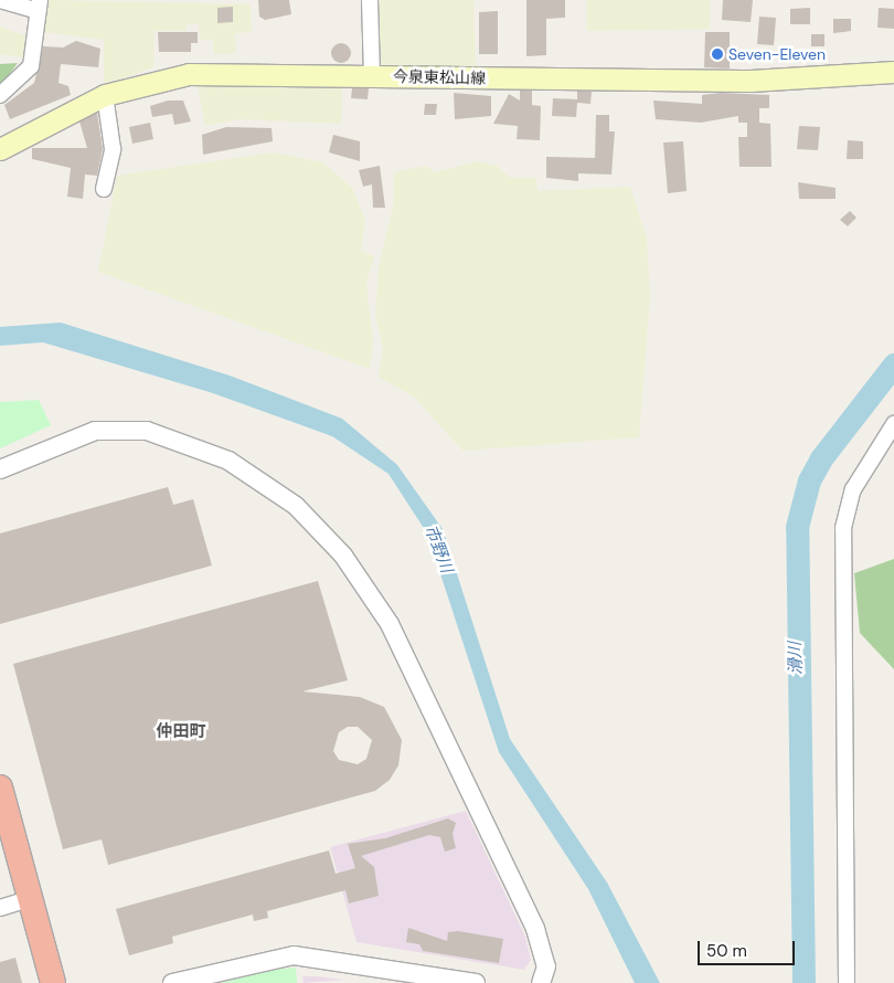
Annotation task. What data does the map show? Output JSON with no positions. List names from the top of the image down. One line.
{"streets":{"main road":["今泉東松山線"]},"districts":["仲田町"],"water":["市野川","滑川"],"places":["Seven-Eleven"],"scale_bar":"50 m"}
